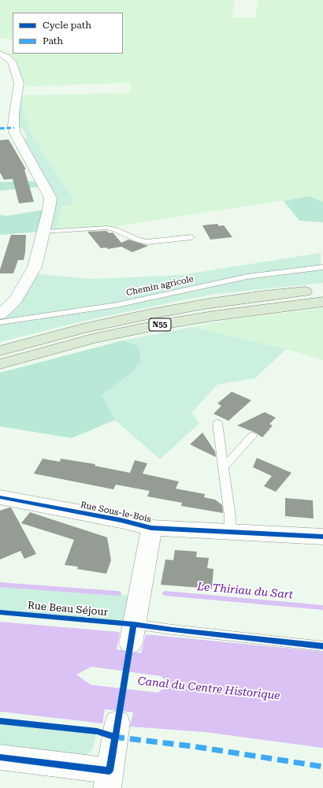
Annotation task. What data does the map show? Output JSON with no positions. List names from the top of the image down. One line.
{"streets":{"highway":["N55"],"street":["Rue Sous-le-Bois"],"lane":["Chemin agricole"],"cycle path":["Rue Beau Séjour"]},"water":["Le Thiriau du Sart","Canal du Centre Historique"],"legend":["Cycle path","Path"]}
